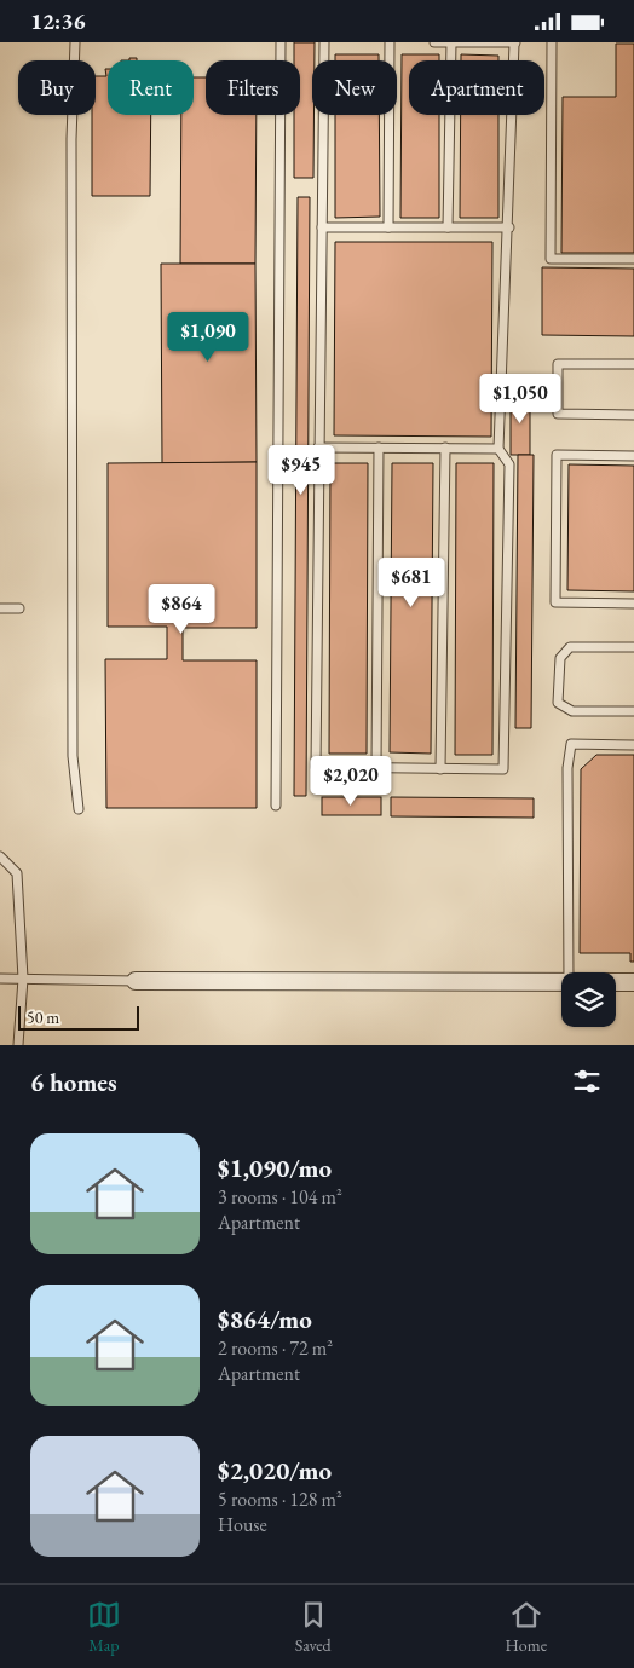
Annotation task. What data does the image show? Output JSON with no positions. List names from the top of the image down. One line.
{"scale_bar":"50 m","page":{"status":"12:36","chip":["Buy","Rent","Filters","New","Apartment"],"price":["$1,090","$1,050","$945","$681","$864","$2,020"],"scale":"50 m","heading":"6 homes","list":[{"name":"$1,090/mo","note":"3 rooms · 104 m² · Apartment"},{"name":"$864/mo","note":"2 rooms · 72 m² · Apartment"},{"name":"$2,020/mo","note":"5 rooms · 128 m² · House"}],"tabs":["Map","Saved","Home"]}}
